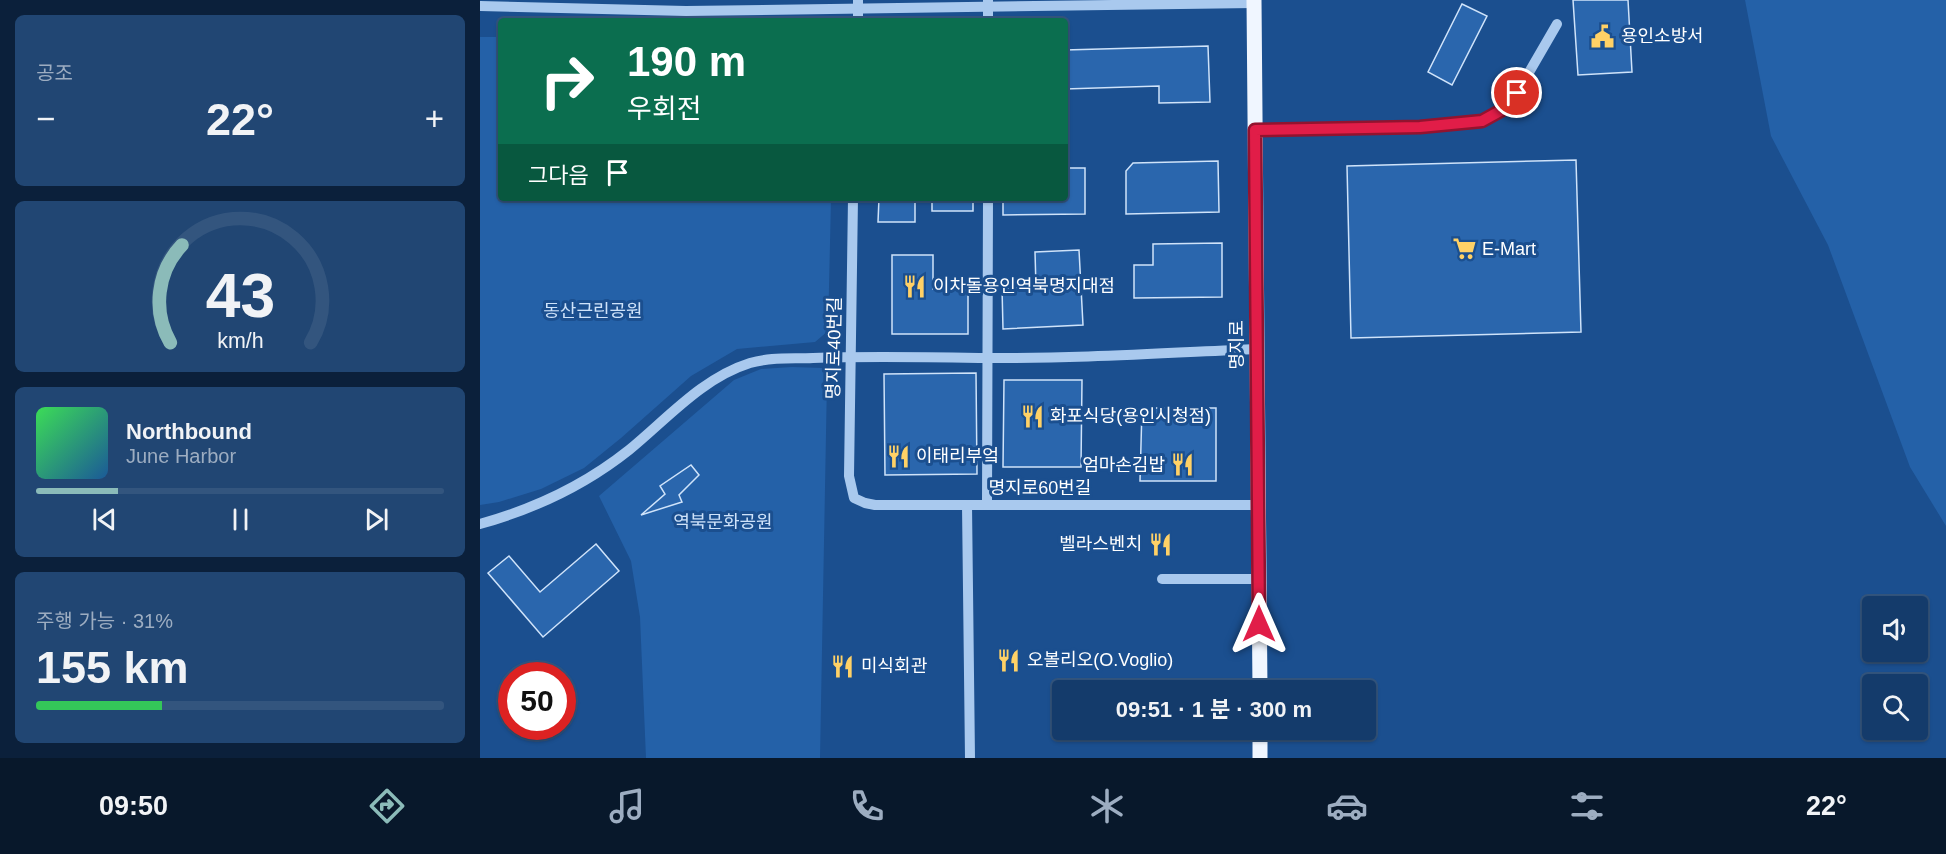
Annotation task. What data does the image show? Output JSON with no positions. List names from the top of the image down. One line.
{"streets":{"main road":["명지로"],"street":["명지로40번길","명지로60번길"]},"crossings":[["명지로","명지로60번길"],["명지로40번길","명지로60번길"]],"parks":["동산근린공원","역북문화공원"],"places":{"public building":["용인소방서"],"supermarket":["E-Mart"],"restaurant":["이차돌용인역북명지대점","화포식당(용인시청점)","이태리부엌","엄마손김밥","벨라스벤치","오볼리오(O.Voglio)","미식회관"]},"page":{"tile":["공조",["주행 가능 · 31%","155 km"]],"turn":["190 m","우회전"],"heat":["−","22°","+"],"then":"그다음","song":["Northbound","June Harbor"],"limit":"50","trip":"09:51 · 1 분 · 300 m","tabs":["09:50","22°"],"gauge":["43","km/h"]}}
